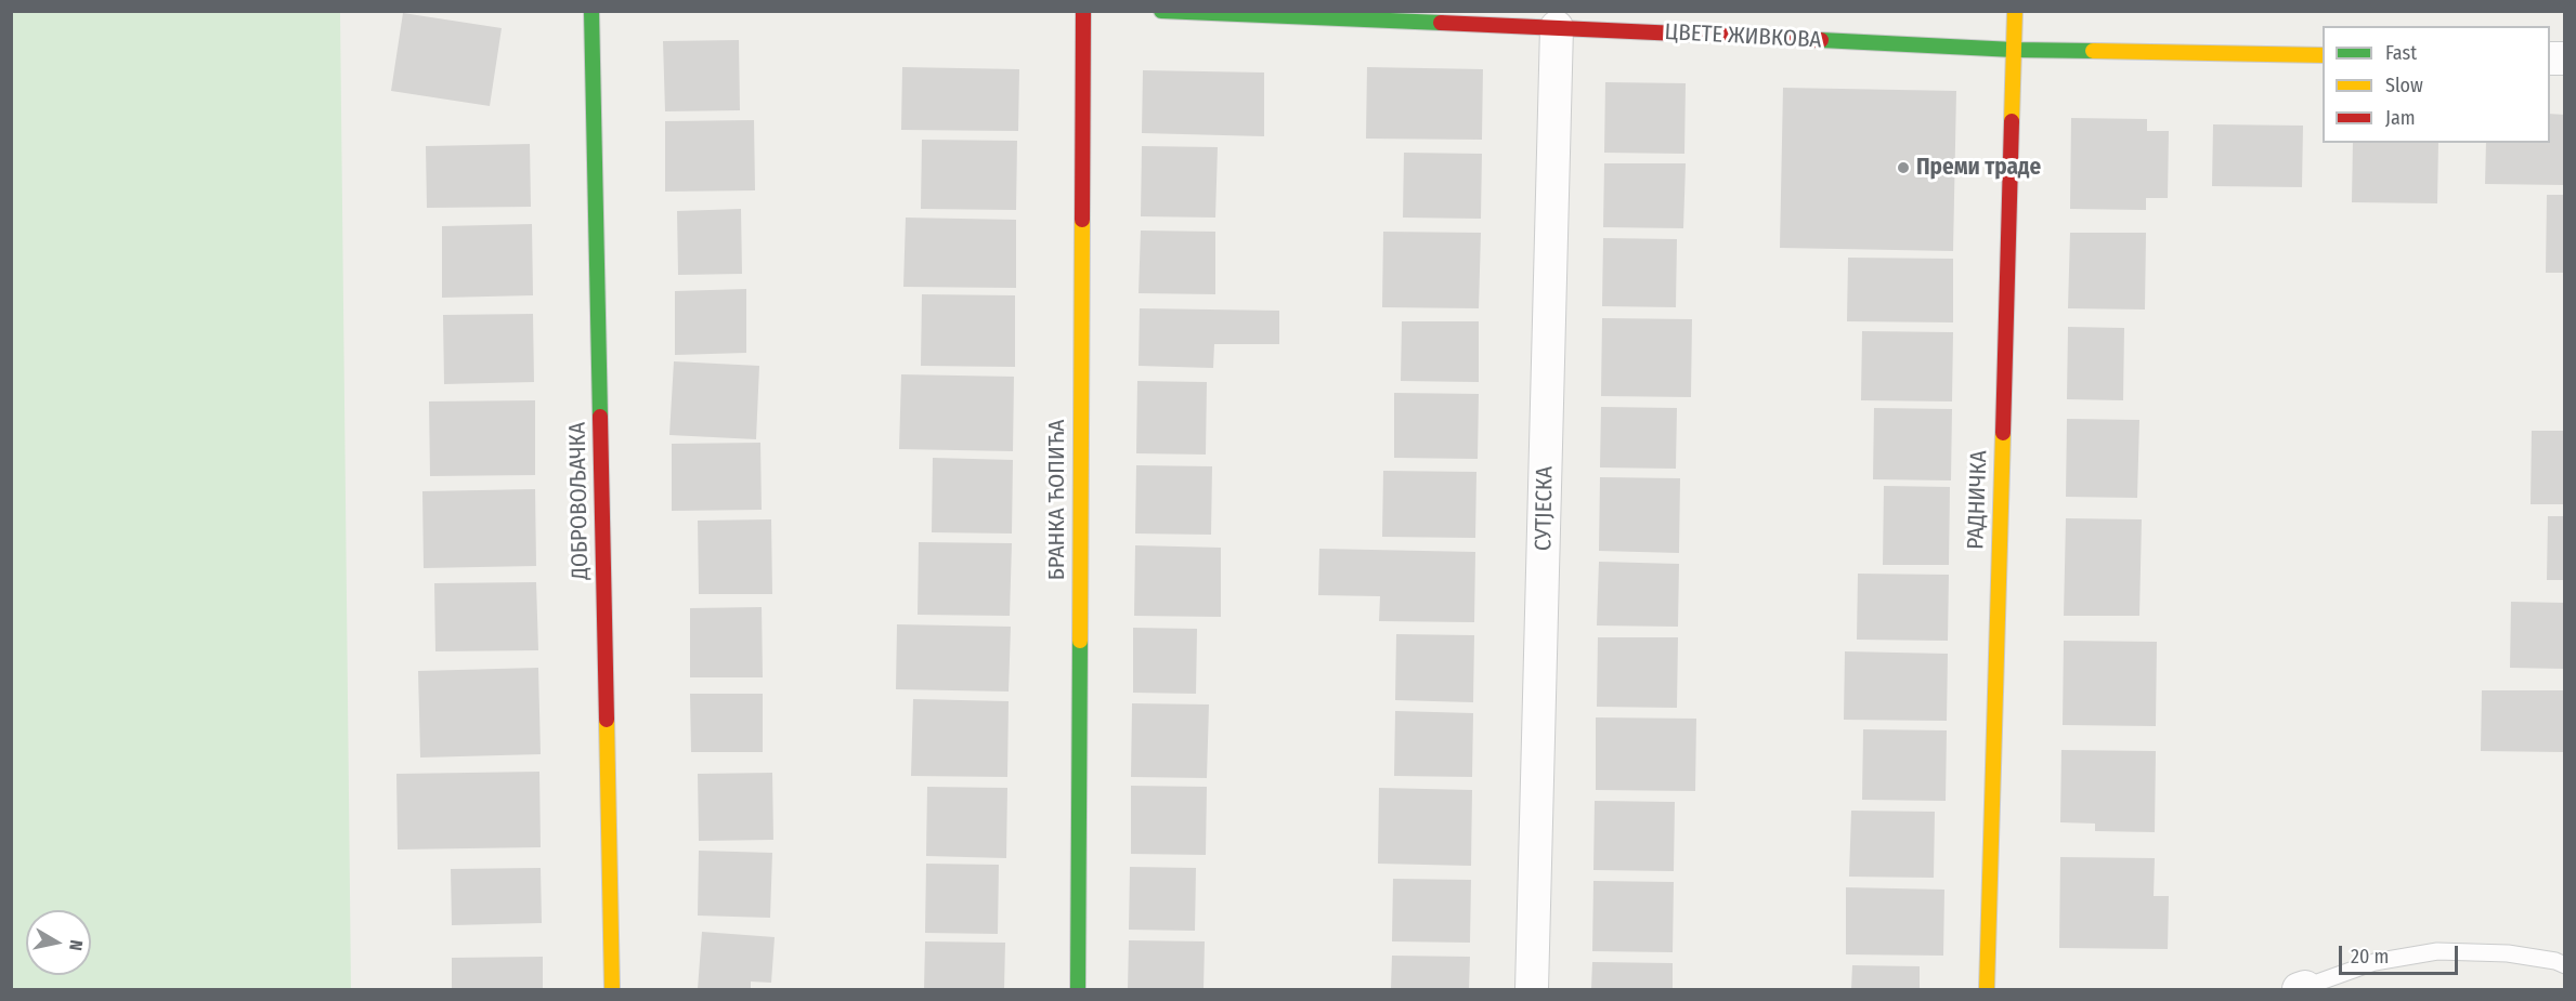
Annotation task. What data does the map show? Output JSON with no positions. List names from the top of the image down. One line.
{"streets":{"street":["ЦВЕТЕ ЖИВКОВА","БРАНКА ЋОПИЋА","РАДНИЧКА","ДОБРОВОЉАЧКА","СУТЈЕСКА"]},"crossings":[["ЦВЕТЕ ЖИВКОВА","РАДНИЧКА"],["ЦВЕТЕ ЖИВКОВА","СУТЈЕСКА"]],"places":["Преми траде"],"legend":["Fast","Slow","Jam"],"scale_bar":"20 m","north":"right"}
